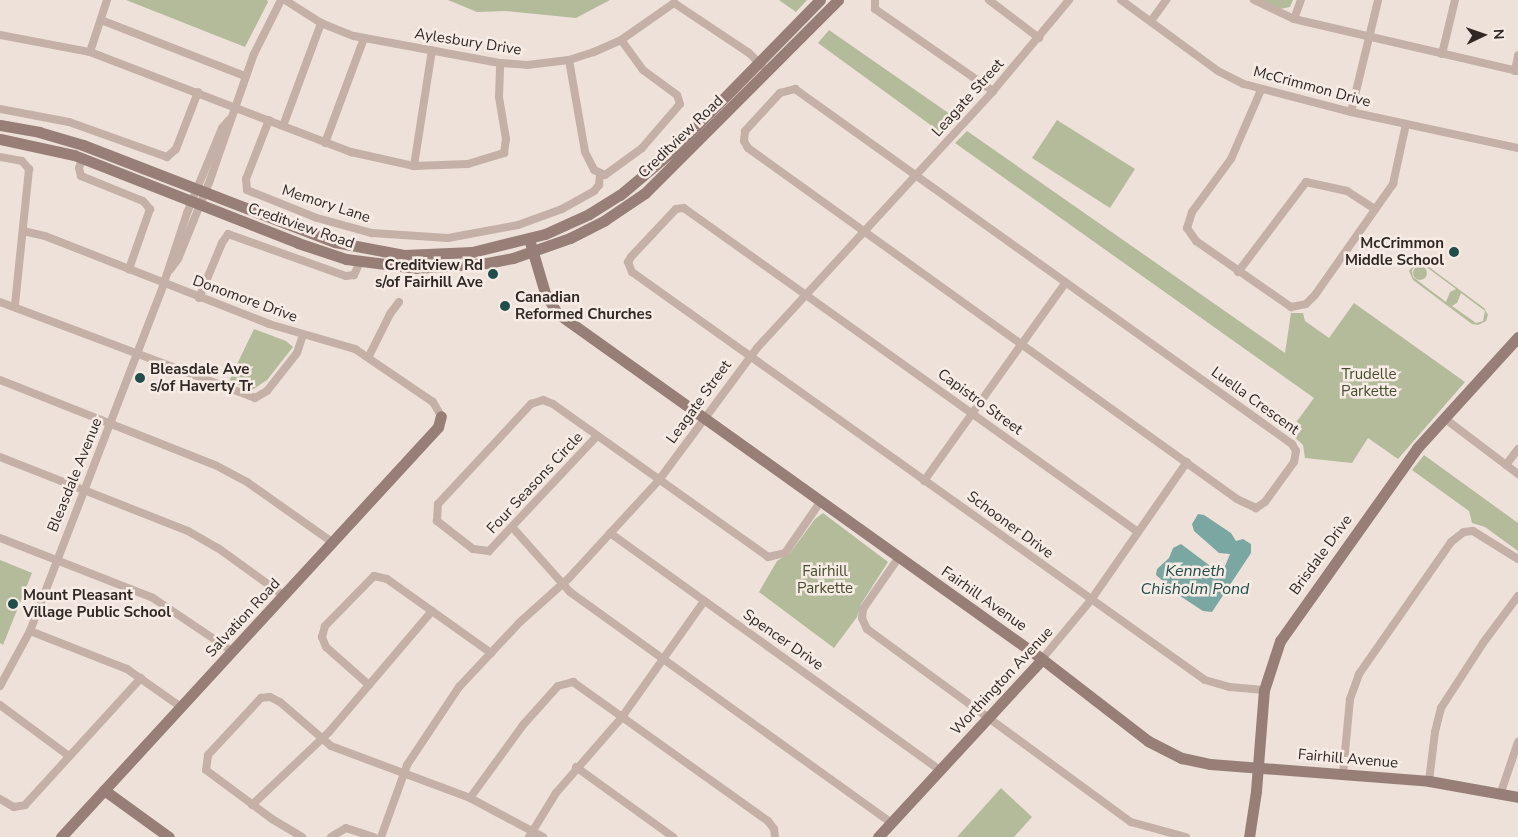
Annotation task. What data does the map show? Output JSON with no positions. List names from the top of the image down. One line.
{"streets":{"street":["Aylesbury Drive","McCrimmon Drive","Leagate Street","Creditview Road","Memory Lane","Donomore Drive","Luella Crescent","Capistro Street","Bleasdale Avenue","Four Seasons Circle","Schooner Drive","Brisdale Drive","Fairhill Avenue","Salvation Road","Spencer Drive","Worthington Avenue"]},"crossings":[["Aylesbury Drive","Creditview Road"],["Leagate Street","Luella Crescent"],["Leagate Street","Capistro Street"],["Leagate Street","Four Seasons Circle"],["Leagate Street","Schooner Drive"],["Leagate Street","Fairhill Avenue"],["Leagate Street","Spencer Drive"],["Creditview Road","Bleasdale Avenue"],["Creditview Road","Fairhill Avenue"],["Donomore Drive","Bleasdale Avenue"],["Donomore Drive","Salvation Road"],["Luella Crescent","Worthington Avenue"],["Capistro Street","Schooner Drive"],["Capistro Street","Worthington Avenue"],["Four Seasons Circle","Fairhill Avenue"],["Schooner Drive","Brisdale Drive"],["Schooner Drive","Worthington Avenue"],["Brisdale Drive","Fairhill Avenue"],["Fairhill Avenue","Worthington Avenue"],["Spencer Drive","Worthington Avenue"]],"water":["Kenneth Chisholm Pond"],"parks":["Trudelle Parkette","Fairhill Parkette"],"places":["McCrimmon Middle School","Creditview Rd s/of Fairhill Ave","Canadian Reformed Churches","Bleasdale Ave s/of Haverty Tr","Mount Pleasant Village Public School"],"north":"right"}
